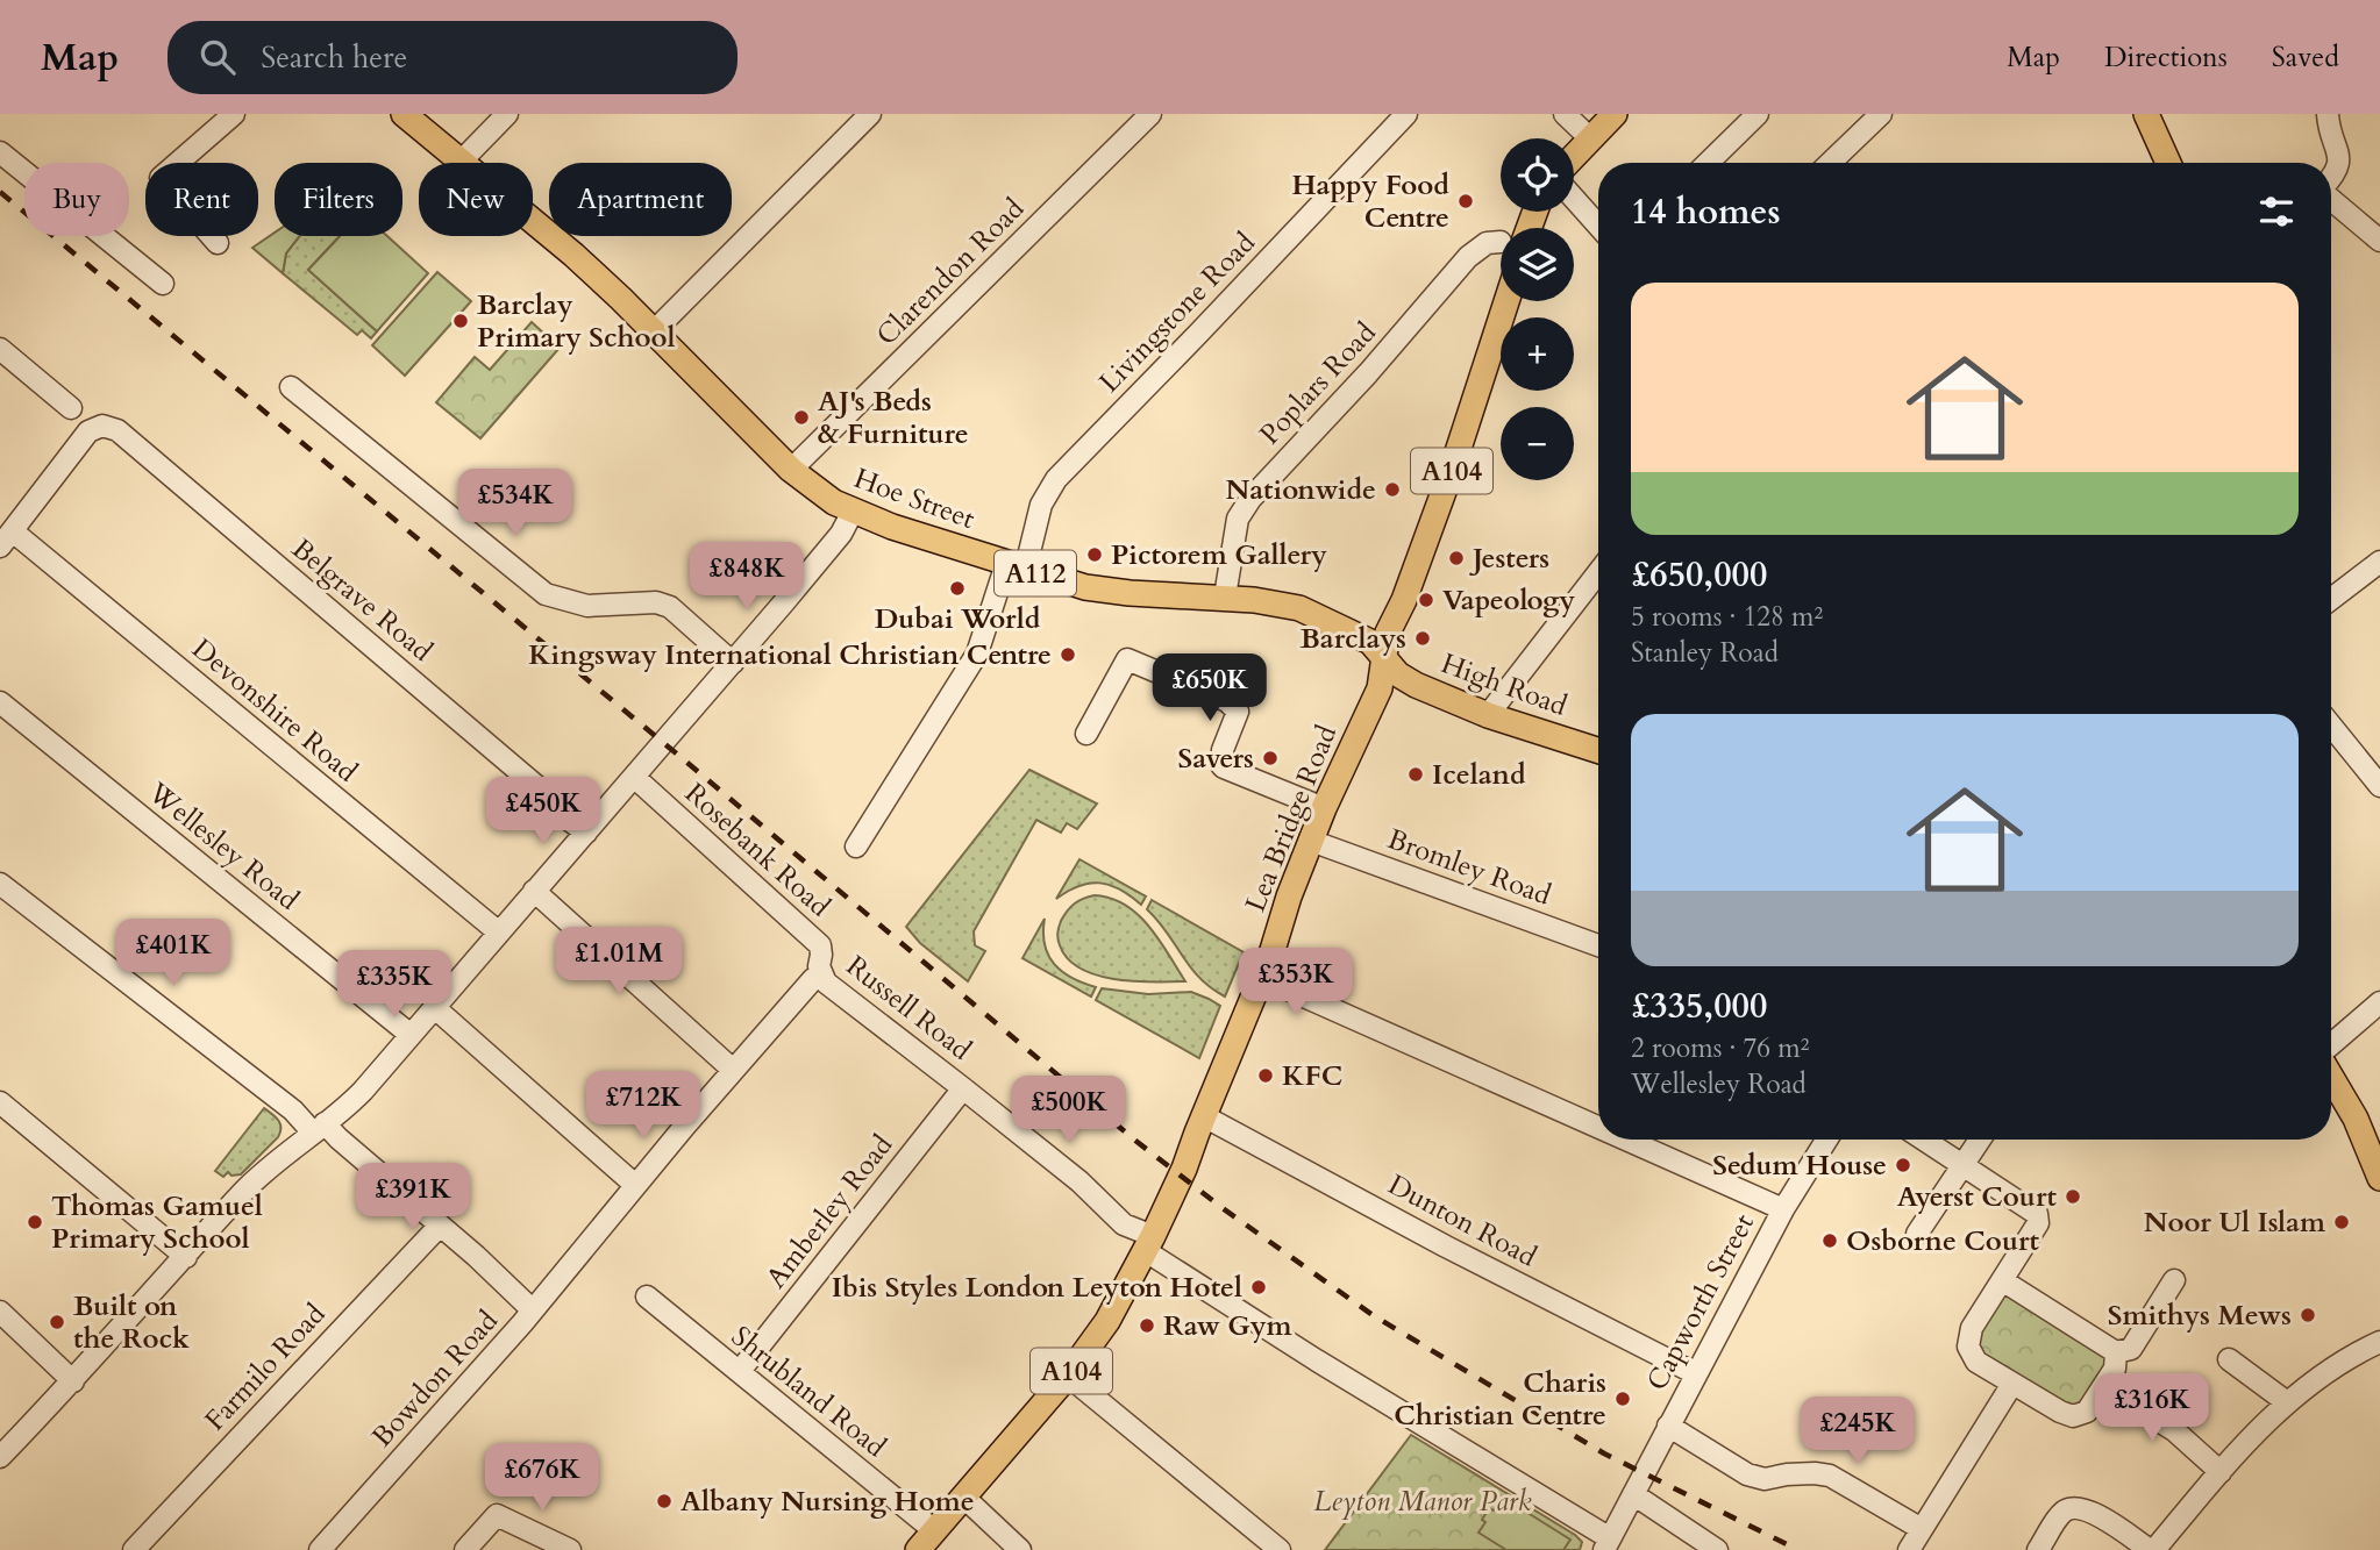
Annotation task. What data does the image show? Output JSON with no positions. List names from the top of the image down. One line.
{"streets":{"main road":["A104","Hoe Street","A112","High Road","Lea Bridge Road"],"street":["Clarendon Road","Livingstone Road","Poplars Road","Belgrave Road","Devonshire Road","Wellesley Road","Rosebank Road","Bromley Road","Russell Road","Amberley Road","Dunton Road","Capworth Street","Farmilo Road","Bowdon Road","Shrubland Road"]},"crossings":[["Clarendon Road","Hoe Street"],["Livingstone Road","Hoe Street"],["Poplars Road","Hoe Street"],["Hoe Street","High Road"],["Hoe Street","Lea Bridge Road"],["Belgrave Road","Devonshire Road"],["High Road","Lea Bridge Road"],["Lea Bridge Road","Bromley Road"],["Lea Bridge Road","Russell Road"],["Lea Bridge Road","Dunton Road"],["Lea Bridge Road","Shrubland Road"],["Rosebank Road","Russell Road"],["Rosebank Road","Bowdon Road"],["Russell Road","Amberley Road"],["Russell Road","Capworth Street"],["Russell Road","Bowdon Road"],["Amberley Road","Shrubland Road"],["Dunton Road","Capworth Street"]],"parks":["Leyton Manor Park"],"places":["Happy Food Centre","Barclay Primary School","AJ's Beds & Furniture","Nationwide","Pictorem Gallery","Jesters","Dubai World","Vapeology","Barclays","Kingsway International Christian Centre","Savers","Iceland","KFC","Sedum House","Ayerst Court","Thomas Gamuel Primary School","Noor Ul Islam","Osborne Court","Ibis Styles London Leyton Hotel","Smithys Mews","Built on the Rock","Raw Gym","Charis Christian Centre","Albany Nursing Home"],"page":{"header":"Map","search":"Search here","nav":["Map","Directions","Saved"],"map_buttons":["+","−"],"chip":["Buy","Rent","Filters","New","Apartment"],"heading":"14 homes","list":[{"name":"£650,000","note":"5 rooms · 128 m² · Stanley Road"},{"name":"£335,000","note":"2 rooms · 76 m² · Wellesley Road"}],"price":["£534K","£848K","£650K","£450K","£401K","£1.01M","£353K","£335K","£712K","£500K","£391K","£316K","£245K","£676K"]}}
